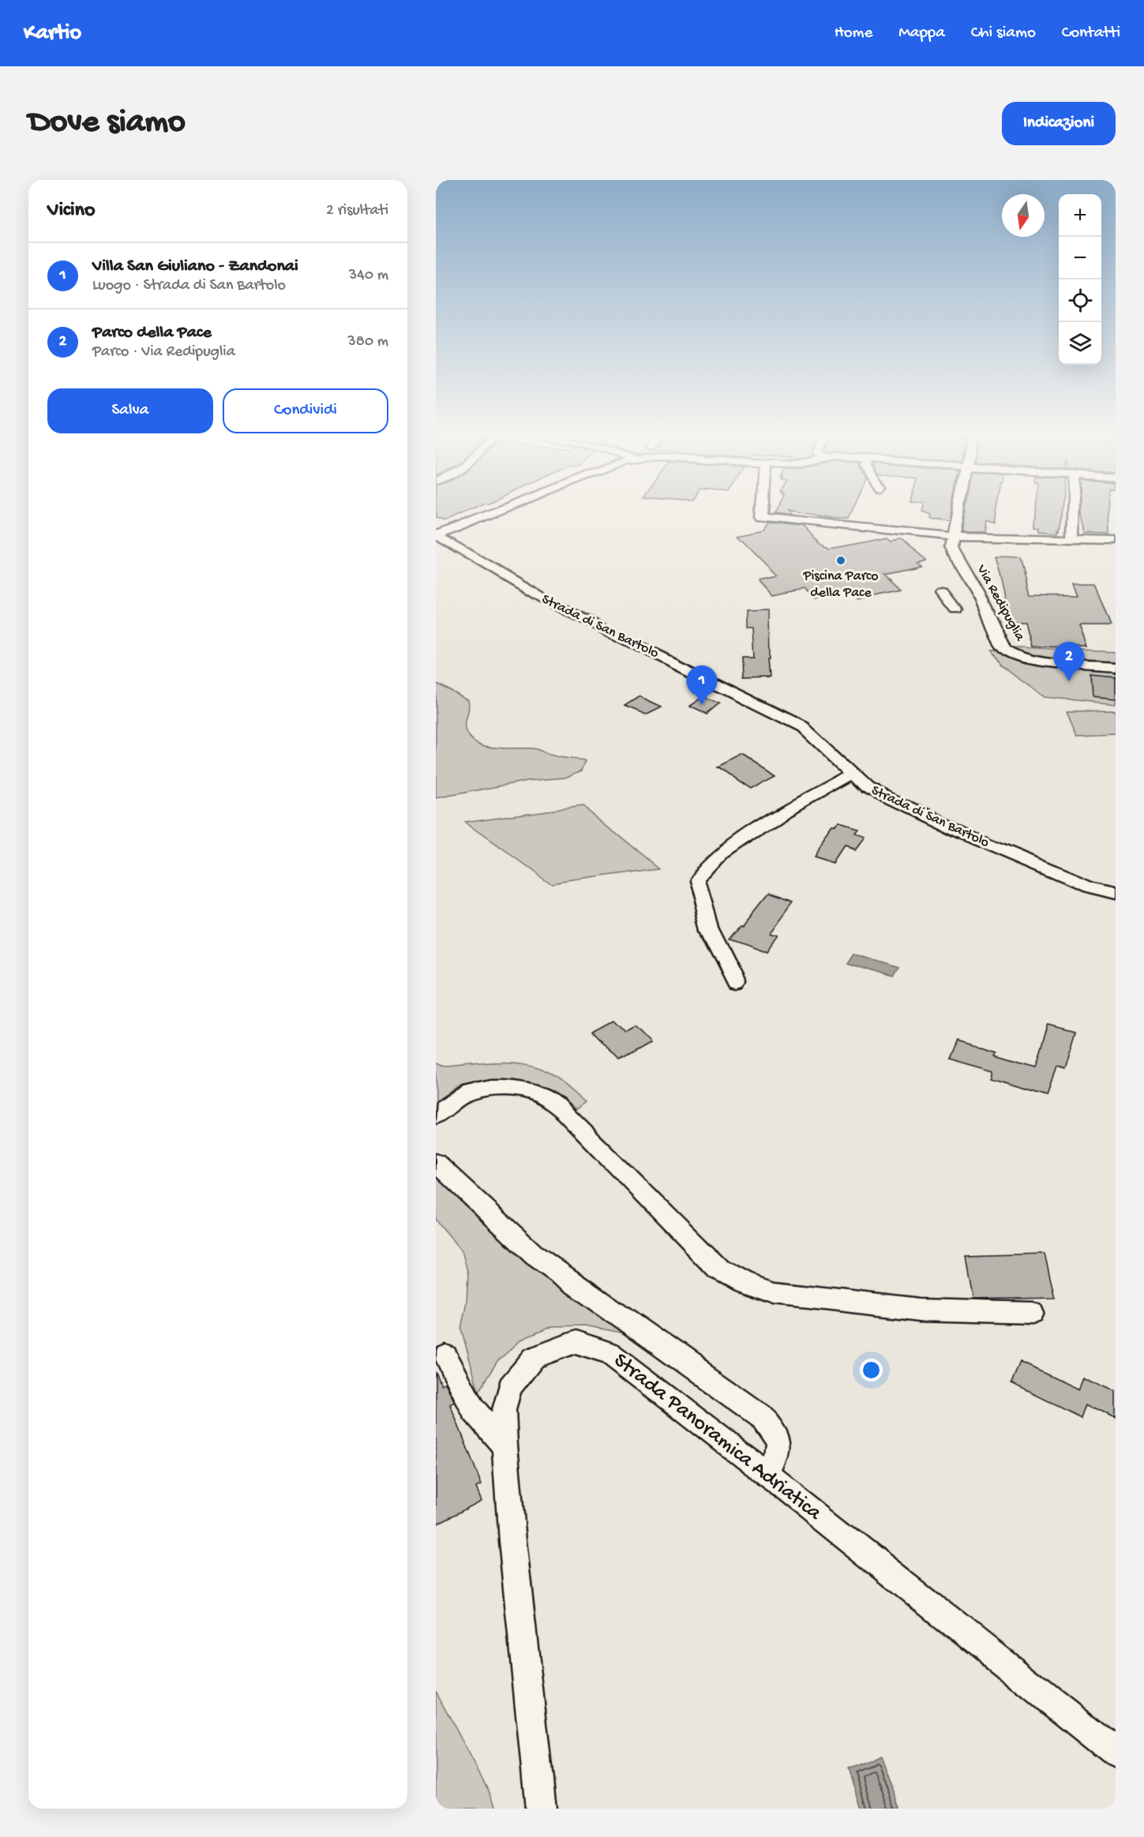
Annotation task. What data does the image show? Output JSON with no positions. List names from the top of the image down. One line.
{"streets":{"street":["Via Redipuglia","Strada di San Bartolo","Strada Panoramica Adriatica"]},"places":["Piscina Parco della Pace"],"north":"bottom","page":{"header":"Kartio","nav":["Home","Mappa","Chi siamo","Contatti"],"buttons":["Indicazioni",["Salva","Condividi"]],"title":"Dove siamo","heading":["Vicino","2 risultati"],"map_buttons":["+","−"],"list":[{"mark":"1","name":"Villa San Giuliano - Zandonai","note":"Luogo · Strada di San Bartolo","value":"340 m"},{"mark":"2","name":"Parco della Pace","note":"Parco · Via Redipuglia","value":"380 m"}],"pins":["2","1"]}}
